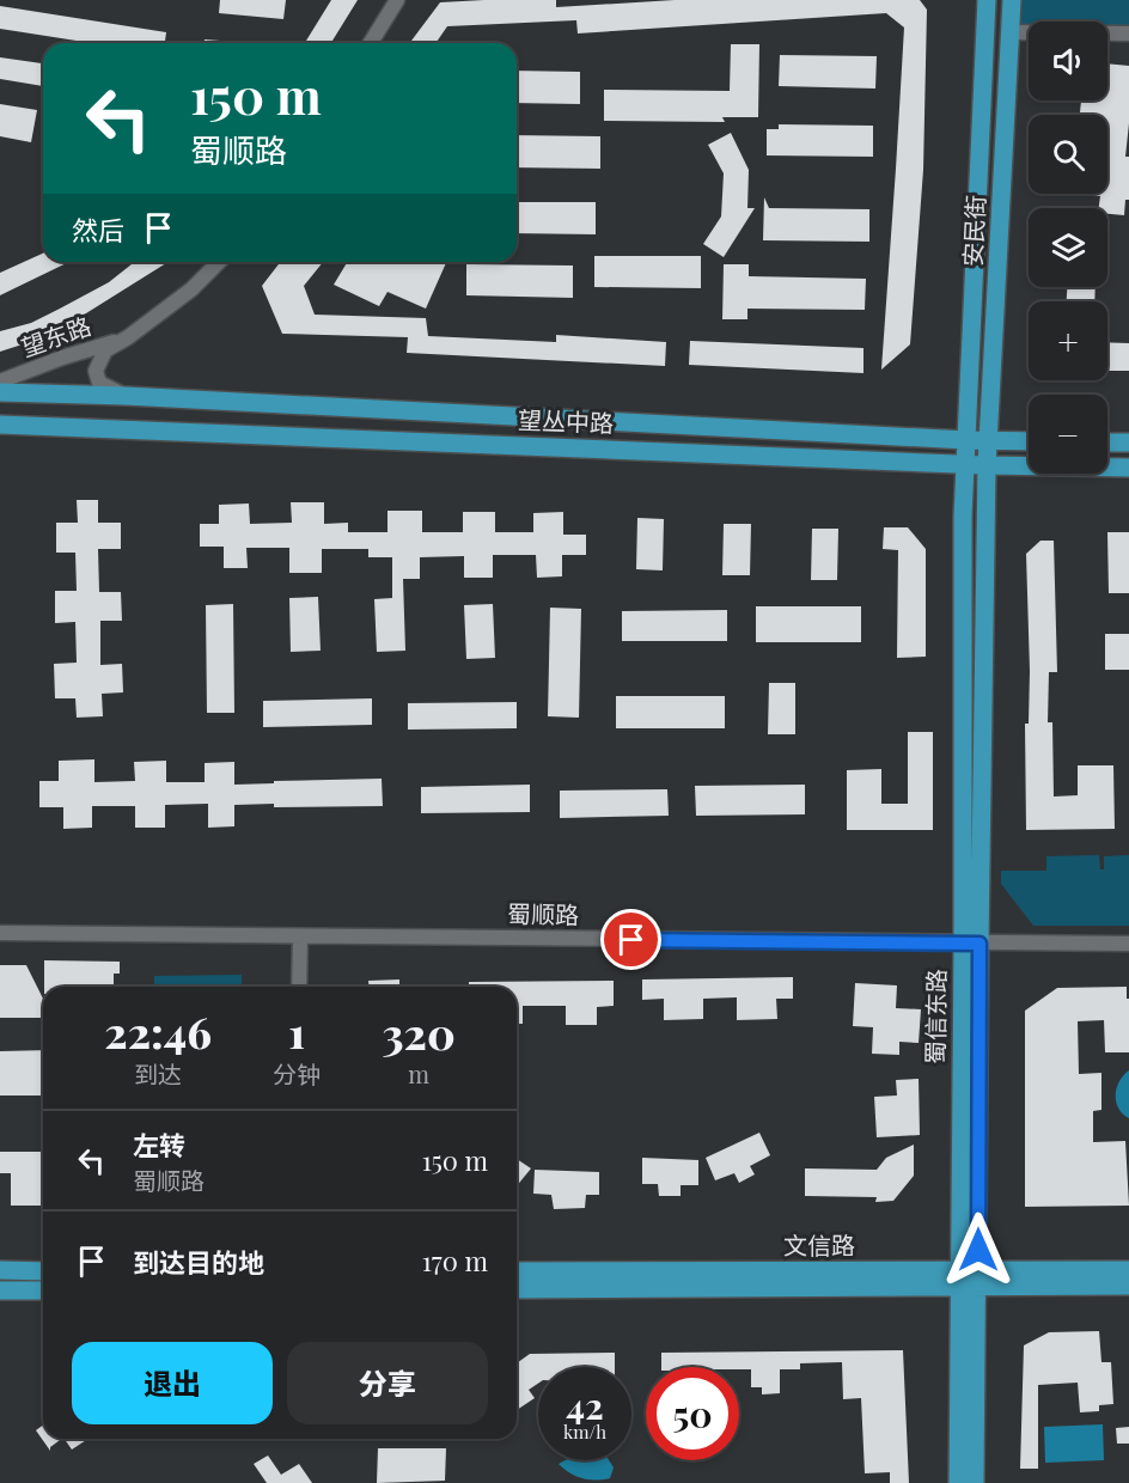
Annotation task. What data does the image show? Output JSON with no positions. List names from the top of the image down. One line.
{"streets":{"main road":["安民街","望丛中路","蜀信东路","文信路"],"street":["望东路","蜀顺路"]},"crossings":[["安民街","望丛中路"],["安民街","蜀信东路"],["望东路","望丛中路"],["望丛中路","蜀信东路"],["蜀顺路","蜀信东路"],["蜀信东路","文信路"]],"page":{"map_buttons":["+","−"],"turn":["150 m","蜀顺路"],"then":"然后","eta":["22:46","到达","1","分钟","320","m"],"list":[{"name":"左转","note":"蜀顺路","value":"150 m"},{"name":"到达目的地","value":"170 m"}],"buttons":["退出","分享"],"speed":"42 km/h","limit":"50"}}
